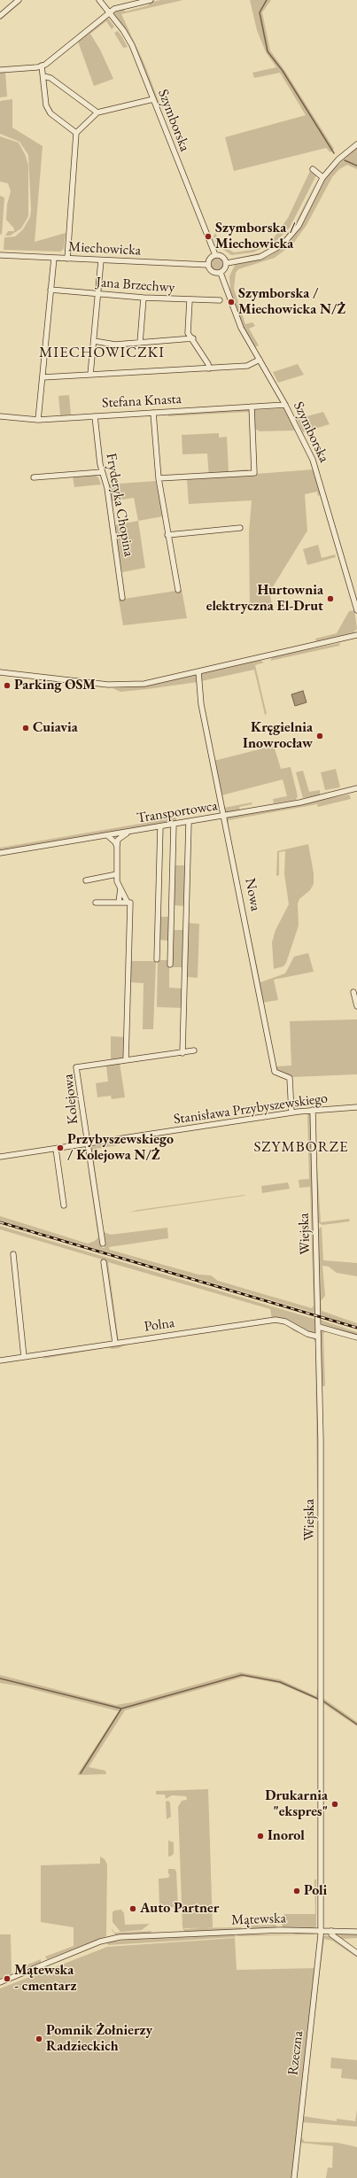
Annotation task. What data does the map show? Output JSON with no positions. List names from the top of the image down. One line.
{"streets":{"street":["Szymborska","Miechowicka","Jana Brzechwy","Stefana Knasta","Fryderyka Chopina","Transportowca","Nowa","Kolejowa","Stanisława Przybyszewskiego","Wiejska","Polna","Mątewska","Rzeczna"]},"crossings":[["Szymborska","Miechowicka"],["Szymborska","Stefana Knasta"],["Stefana Knasta","Fryderyka Chopina"],["Transportowca","Nowa"],["Nowa","Stanisława Przybyszewskiego"],["Kolejowa","Stanisława Przybyszewskiego"],["Stanisława Przybyszewskiego","Wiejska"],["Wiejska","Polna"],["Wiejska","Mątewska"],["Wiejska","Rzeczna"],["Mątewska","Rzeczna"]],"districts":["MIECHOWICZKI","SZYMBORZE"],"places":["Szymborska / Miechowicka","Szymborska / Miechowicka N/Ż","Hurtownia elektryczna El-Drut","Parking OSM","Cuiavia","Kręgielnia Inowrocław","Przybyszewskiego / Kolejowa N/Ż","Drukarnia \"ekspres\"","Inorol","Poli","Auto Partner","Mątewska - cmentarz","Pomnik Żołnierzy Radzieckich"]}
